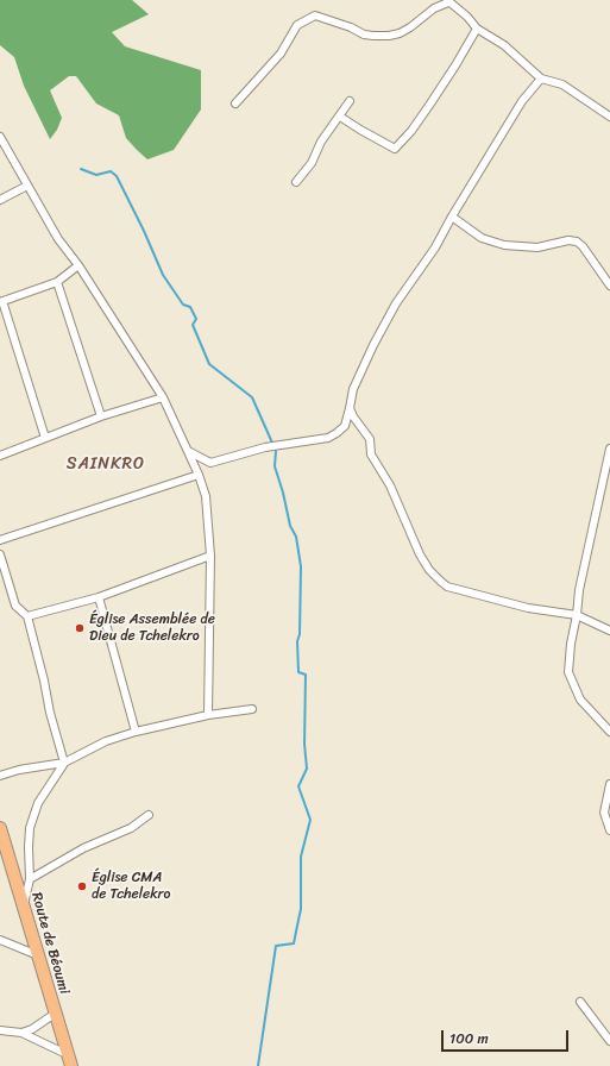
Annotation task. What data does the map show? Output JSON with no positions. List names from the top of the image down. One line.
{"streets":{"main road":["Route de Béoumi"]},"districts":["SAINKRO"],"places":["Église Assemblée de Dieu de Tchelekro","Église CMA de Tchelekro"],"scale_bar":"100 m"}
